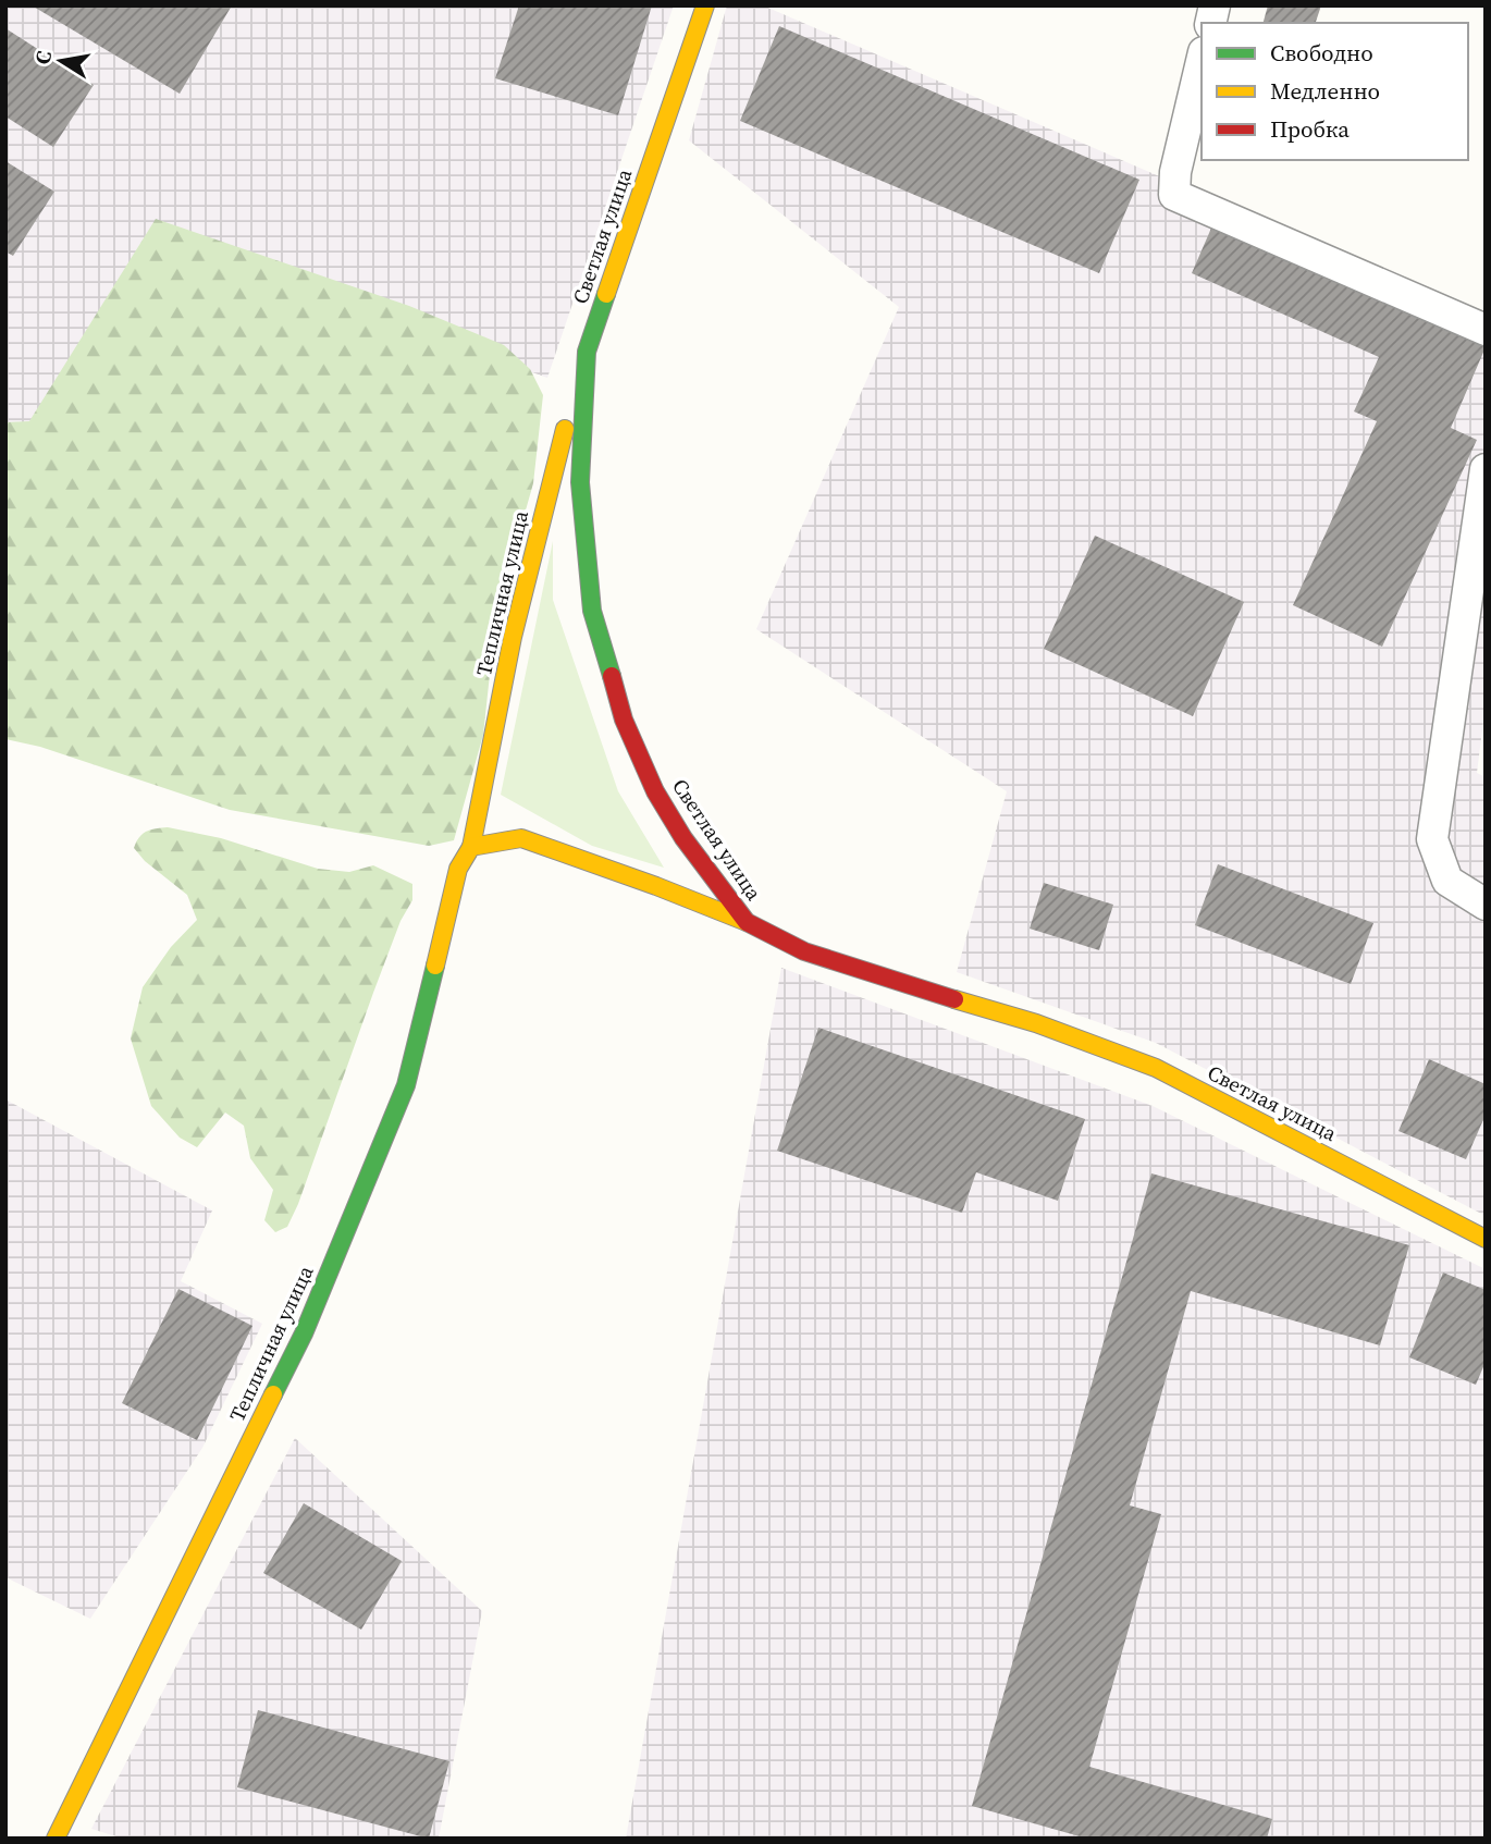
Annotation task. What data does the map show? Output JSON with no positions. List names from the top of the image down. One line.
{"streets":{"street":["Светлая улица","Тепличная улица"]},"crossings":[["Светлая улица","Тепличная улица"]],"legend":["Свободно","Медленно","Пробка"],"north":"left"}
